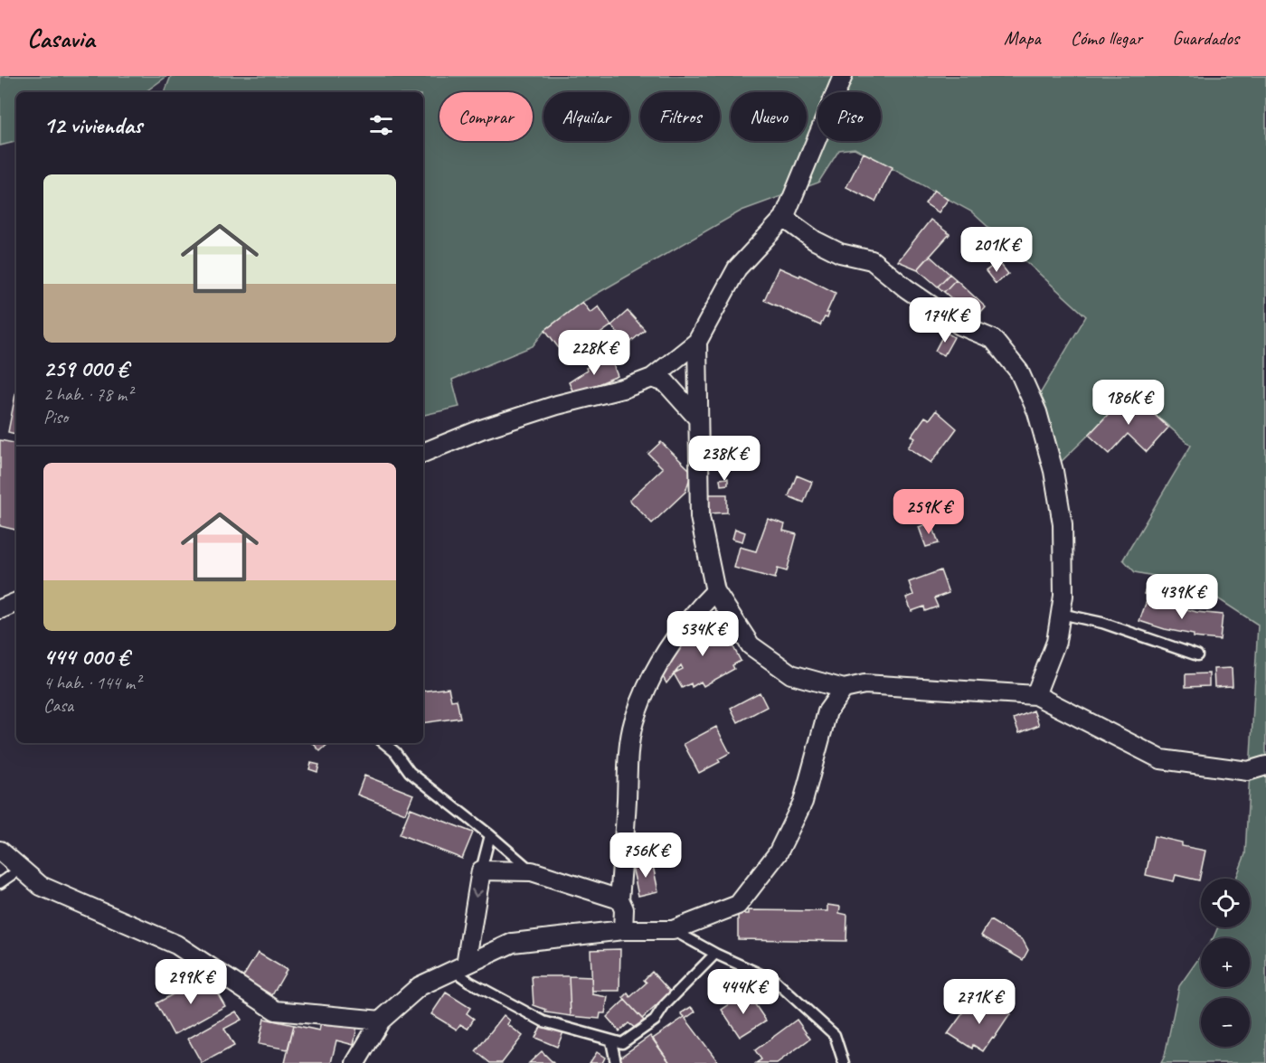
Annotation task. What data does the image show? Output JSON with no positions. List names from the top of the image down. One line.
{"page":{"header":"Casavia","nav":["Mapa","Cómo llegar","Guardados"],"chip":["Comprar","Alquilar","Filtros","Nuevo","Piso"],"heading":"12 viviendas","list":[{"name":"259 000 €","note":"2 hab. · 78 m² · Piso"},{"name":"444 000 €","note":"4 hab. · 144 m² · Casa"}],"price":["201K €","174K €","228K €","186K €","238K €","259K €","439K €","534K €","756K €","299K €","444K €","271K €"],"map_buttons":["+","−"]}}
